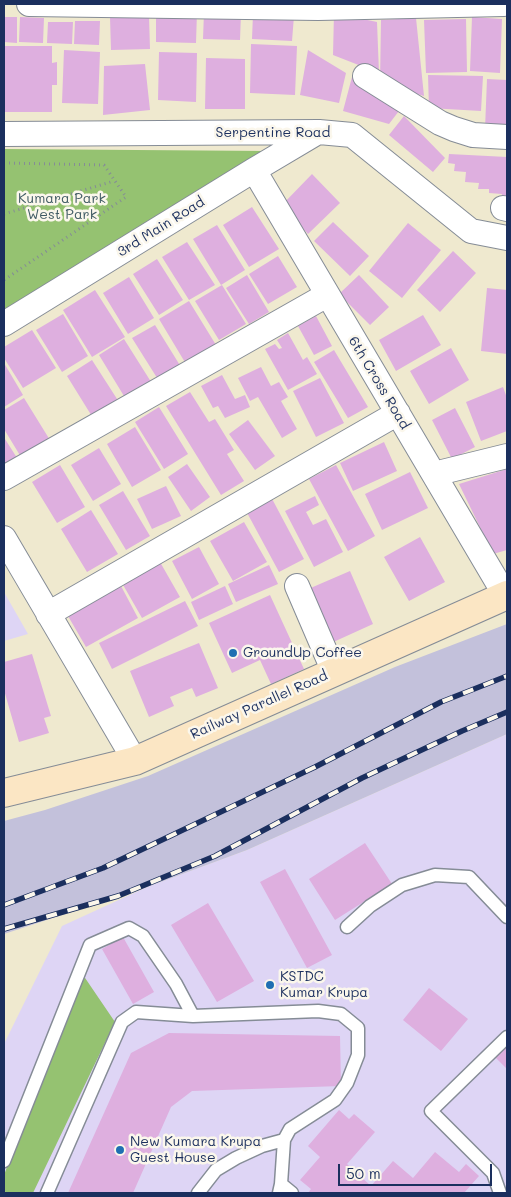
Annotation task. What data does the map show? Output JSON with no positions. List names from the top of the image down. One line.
{"streets":{"street":["Serpentine Road","3rd Main Road","6th Cross Road","Railway Parallel Road"]},"crossings":[["Serpentine Road","3rd Main Road"],["3rd Main Road","6th Cross Road"],["6th Cross Road","Railway Parallel Road"]],"parks":["Kumara Park West Park"],"places":["GroundUp Coffee","KSTDC Kumar Krupa","New Kumara Krupa Guest House"],"scale_bar":"50 m"}
